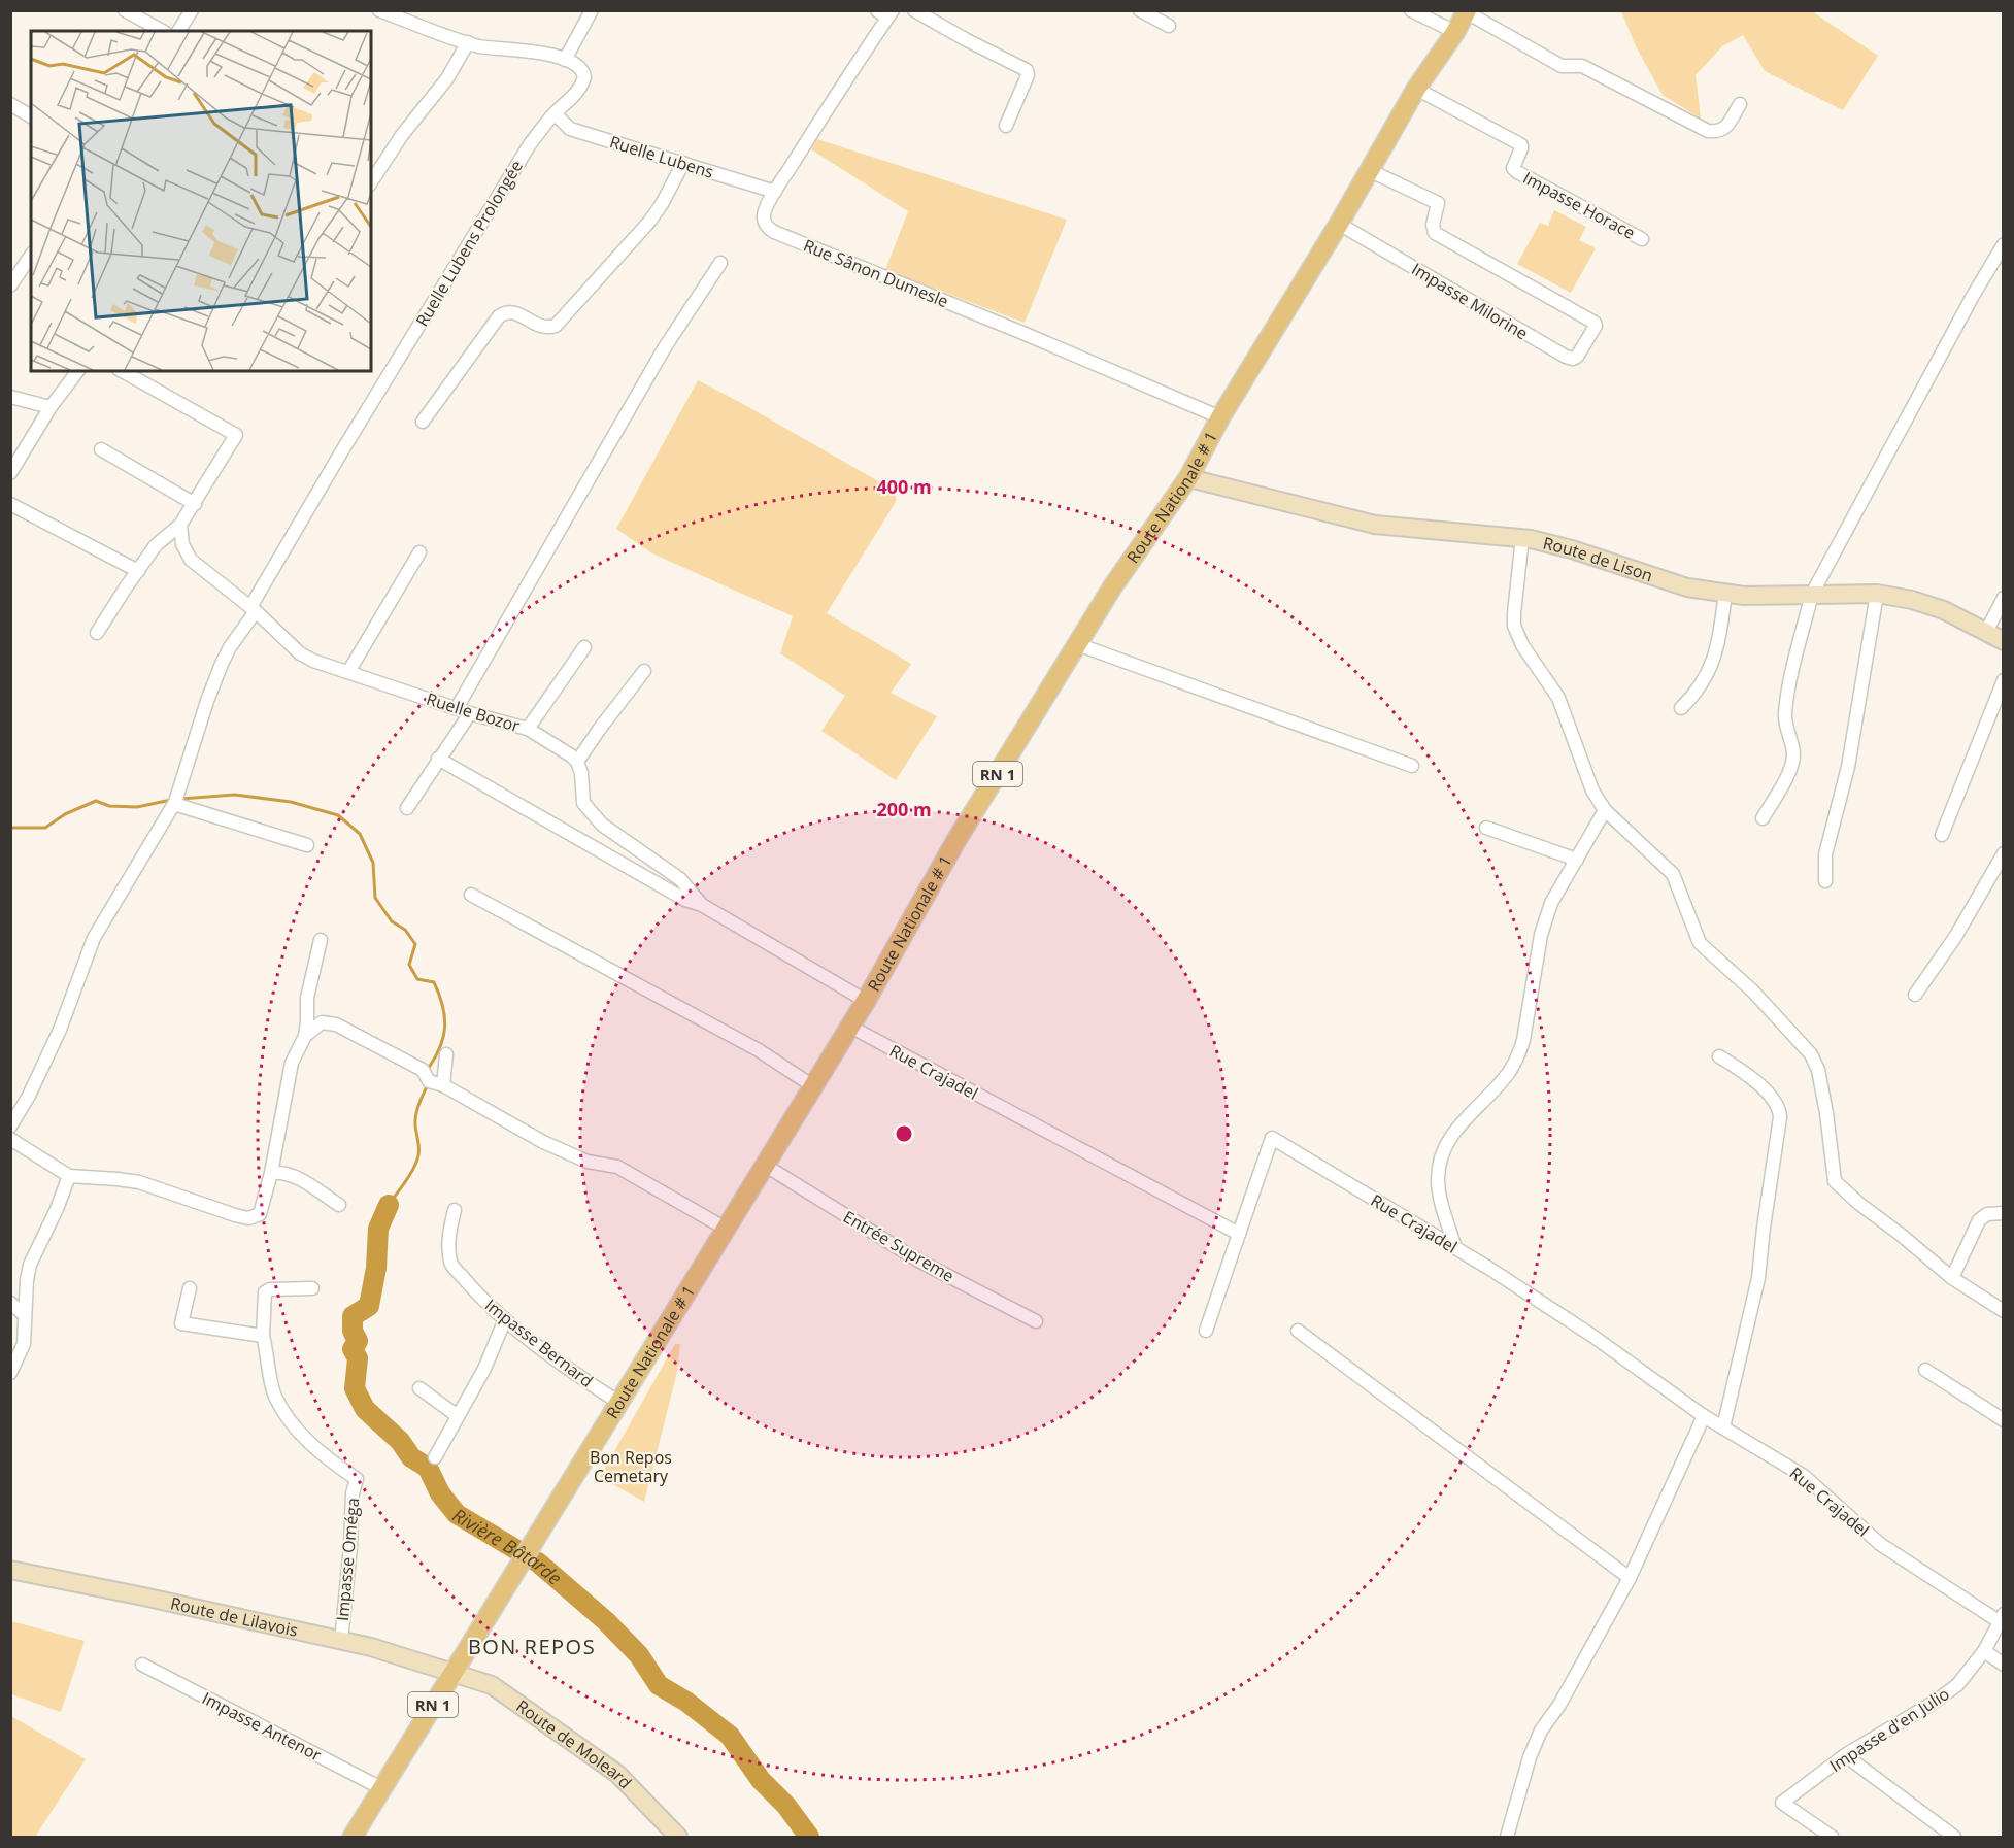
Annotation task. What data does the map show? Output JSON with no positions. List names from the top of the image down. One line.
{"streets":{"main road":["Route Nationale # 1","RN 1"],"street":["Ruelle Lubens","Impasse Horace","Ruelle Lubens Prolongée","Rue Sânon Dumesle","Impasse Milorine","Route de Lison","Ruelle Bozor","Rue Crajadel","Entrée Supreme","Impasse Bernard","Impasse Oméga","Route de Lilavois","Impasse Antenor","Impasse d'en Julio","Route de Moleard"]},"crossings":[["Ruelle Lubens","Ruelle Lubens Prolongée"],["Ruelle Lubens","Rue Sânon Dumesle"],["Impasse Horace","Route Nationale # 1"],["Ruelle Lubens Prolongée","Ruelle Bozor"],["Rue Sânon Dumesle","Route Nationale # 1"],["Impasse Milorine","Route Nationale # 1"],["Route Nationale # 1","Route de Lison"],["Route Nationale # 1","Rue Crajadel"],["Route Nationale # 1","Entrée Supreme"],["Route Nationale # 1","Impasse Bernard"],["Route Nationale # 1","Route de Lilavois"],["Route Nationale # 1","Impasse Antenor"],["Route Nationale # 1","Route de Moleard"],["Rue Crajadel","Impasse d'en Julio"],["Impasse Oméga","Route de Lilavois"],["Route de Lilavois","Route de Moleard"]],"districts":["BON REPOS"],"water":["Rivière Bâtarde"],"parks":["Bon Repos Cemetary"],"rings":["400 m","200 m"]}
